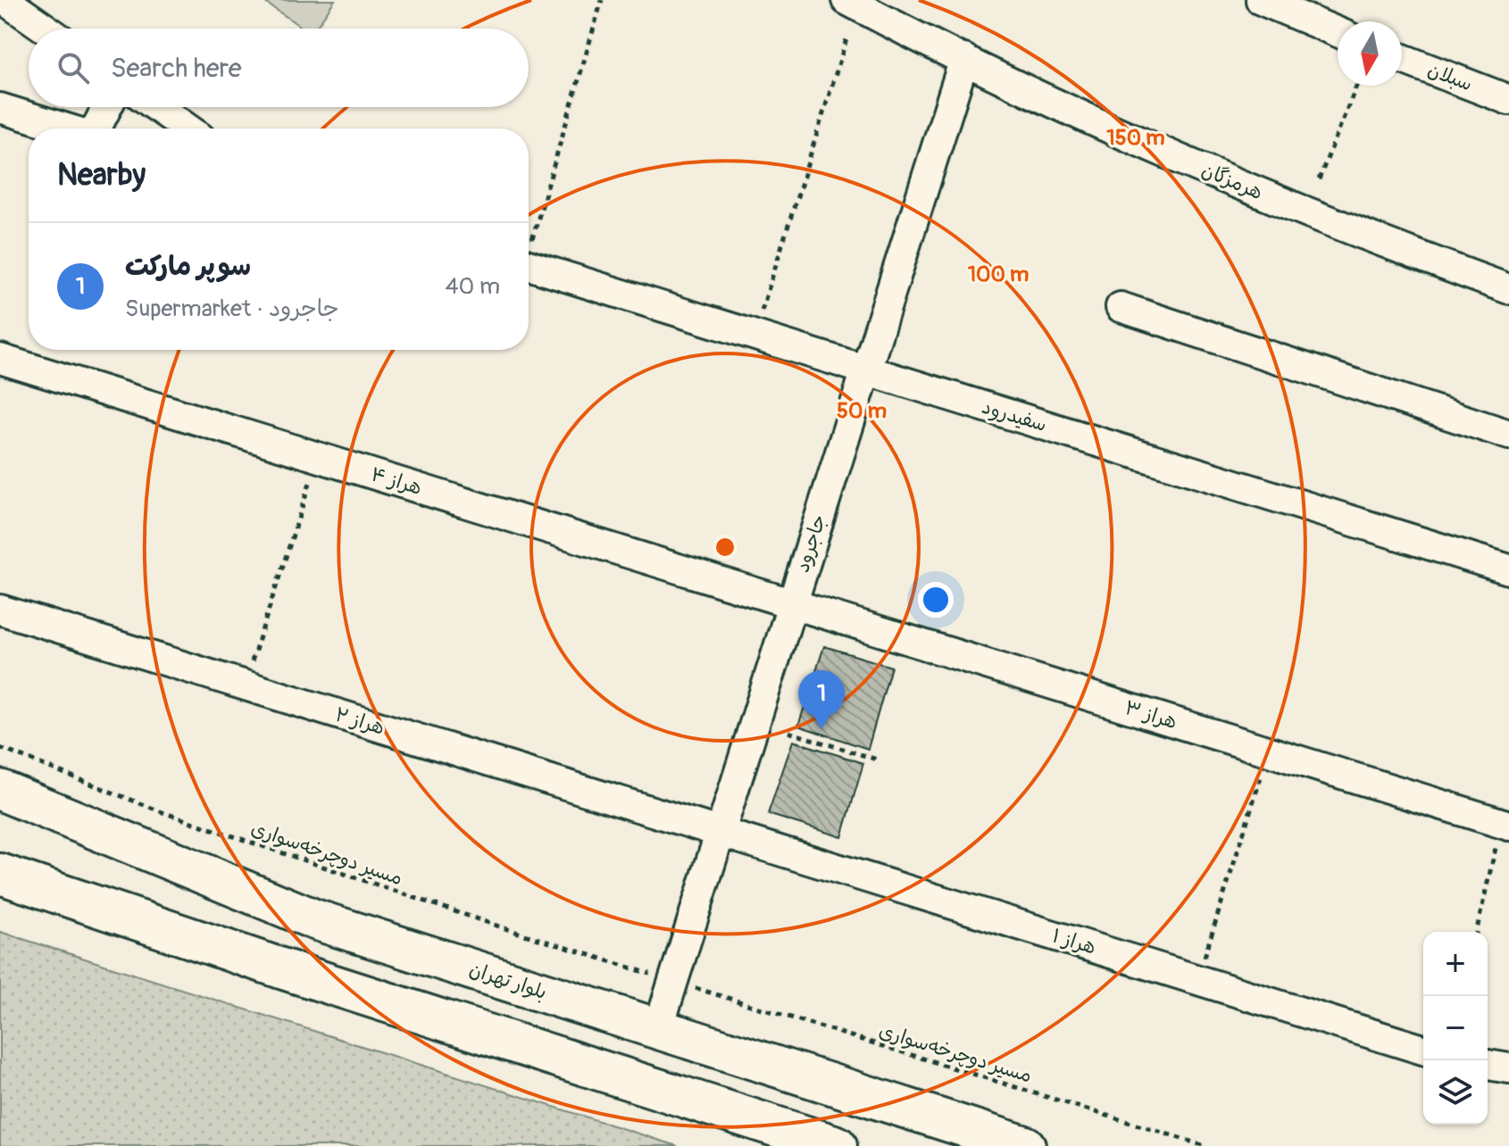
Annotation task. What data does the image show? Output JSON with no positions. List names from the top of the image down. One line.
{"streets":{"main road":["بلوار تهران"],"street":["سبلان","هرمزگان","سفیدرود","هراز ۴","جاجرود","هراز ۳","هراز ۲","هراز ۱"],"path":["مسیر دوچرخه‌سواری"]},"crossings":[["هرمزگان","جاجرود"],["سفیدرود","جاجرود"],["هراز ۴","جاجرود"],["هراز ۴","هراز ۳"],["جاجرود","هراز ۳"],["جاجرود","هراز ۲"],["جاجرود","هراز ۱"],["جاجرود","بلوار تهران"],["هراز ۲","هراز ۱"]],"north":"bottom","page":{"search":"Search here","heading":"Nearby","list":[{"mark":"1","name":"سوپر مارکت","note":"Supermarket · جاجرود","value":"40 m"}],"pins":"1","map_buttons":["+","−"]},"rings":["150 m","100 m","50 m"]}
